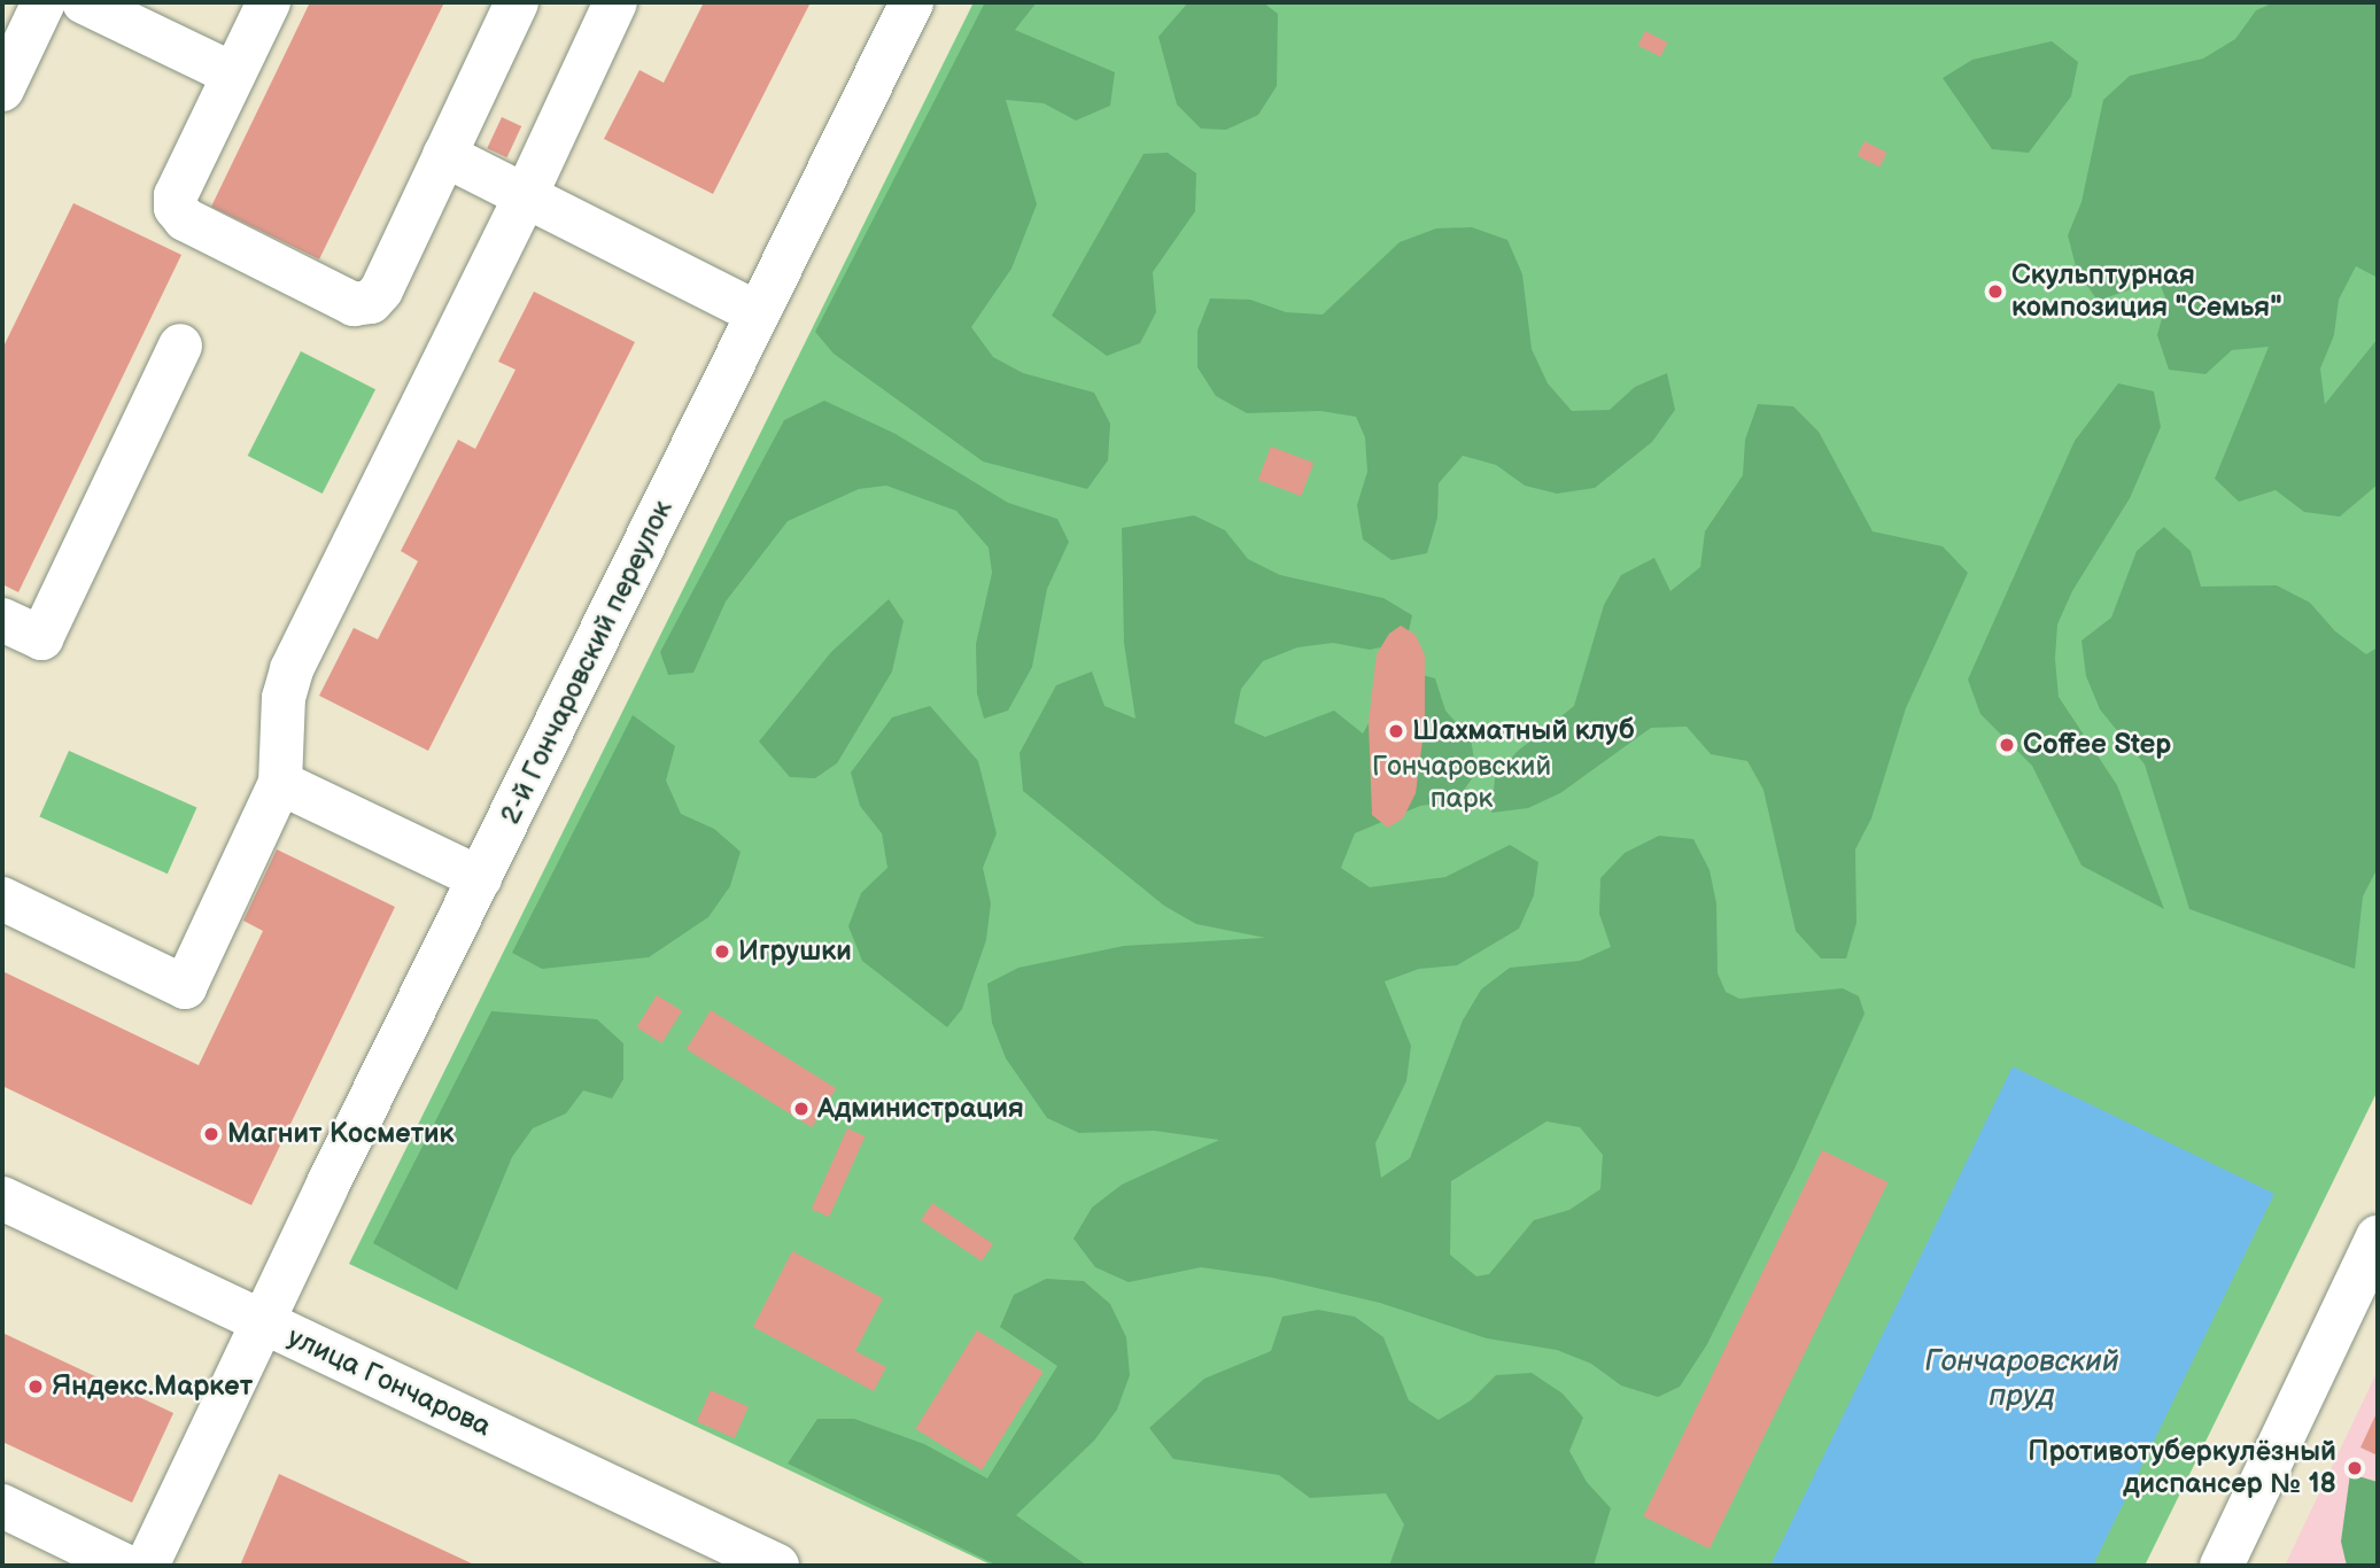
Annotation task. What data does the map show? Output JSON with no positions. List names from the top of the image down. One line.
{"streets":{"street":["2-й Гончаровский переулок","улица Гончарова"]},"crossings":[["2-й Гончаровский переулок","улица Гончарова"]],"water":["Гончаровский пруд"],"parks":["Гончаровский парк"],"places":["Скульптурная композиция \"Семья\"","Шахматный клуб","Coffee Step","Игрушки","Администрация","Магнит Косметик","Яндекс.Маркет","Противотуберкулёзный диспансер № 18"]}
